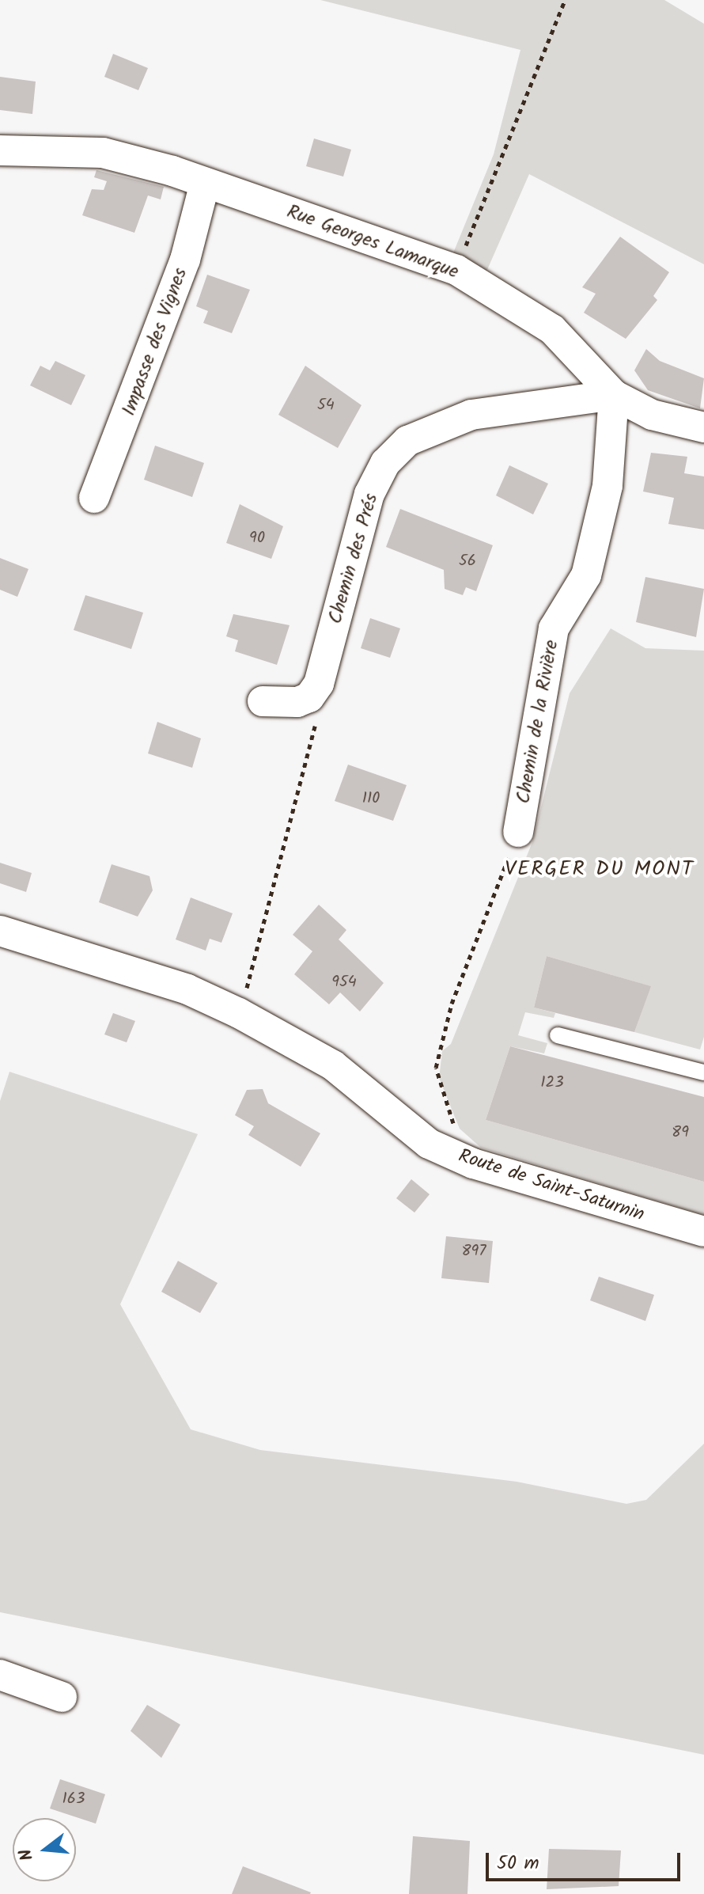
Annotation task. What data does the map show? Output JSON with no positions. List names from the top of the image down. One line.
{"streets":{"street":["Rue Georges Lamarque","Impasse des Vignes","Chemin des Prés","Chemin de la Rivière","Route de Saint-Saturnin"]},"crossings":[["Rue Georges Lamarque","Impasse des Vignes"],["Rue Georges Lamarque","Chemin des Prés"],["Rue Georges Lamarque","Chemin de la Rivière"],["Chemin des Prés","Chemin de la Rivière"]],"districts":["VERGER DU MONT"],"house_numbers":["54","90","56","110","954","123","89","897","163"],"scale_bar":"50 m","north":"left"}
